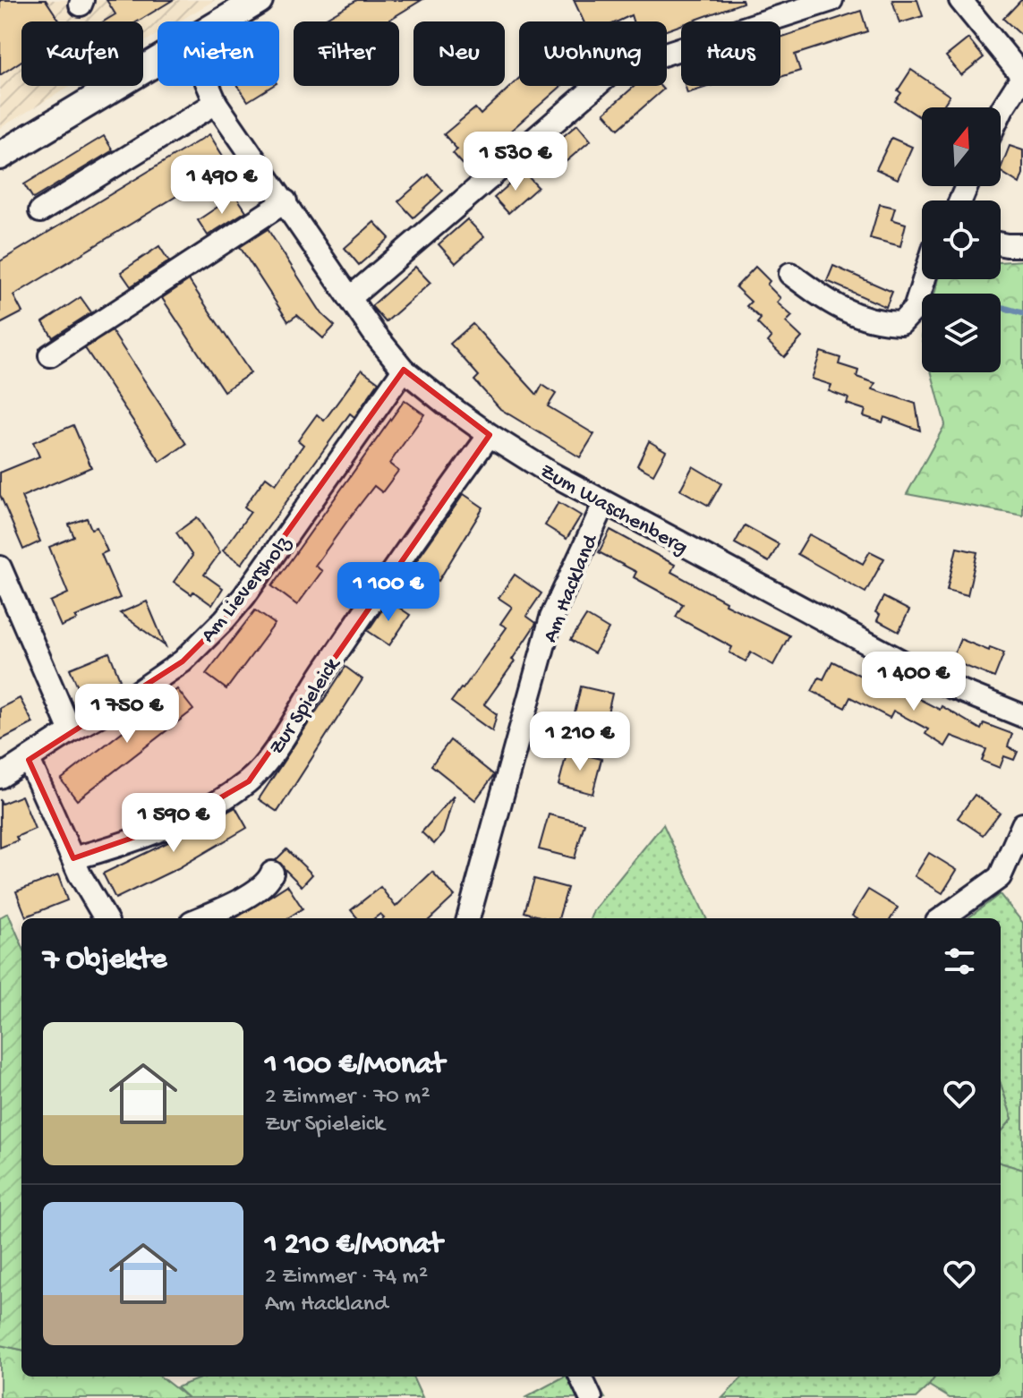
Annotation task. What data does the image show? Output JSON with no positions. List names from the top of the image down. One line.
{"streets":{"street":["Zum Waschenberg","Am Lieversholz","Am Hackland","Zur Spieleick"]},"crossings":[["Zum Waschenberg","Am Lieversholz"],["Zum Waschenberg","Am Hackland"],["Zum Waschenberg","Zur Spieleick"]],"north":"top","page":{"chip":["Kaufen","Mieten","Filter","Neu","Wohnung","Haus"],"price":["1 530 €","1 490 €","1 100 €","1 400 €","1 750 €","1 210 €","1 590 €"],"heading":"7 Objekte","list":[{"name":"1 100 €/Monat","note":"2 Zimmer · 70 m² · Zur Spieleick"},{"name":"1 210 €/Monat","note":"2 Zimmer · 74 m² · Am Hackland"}]}}
